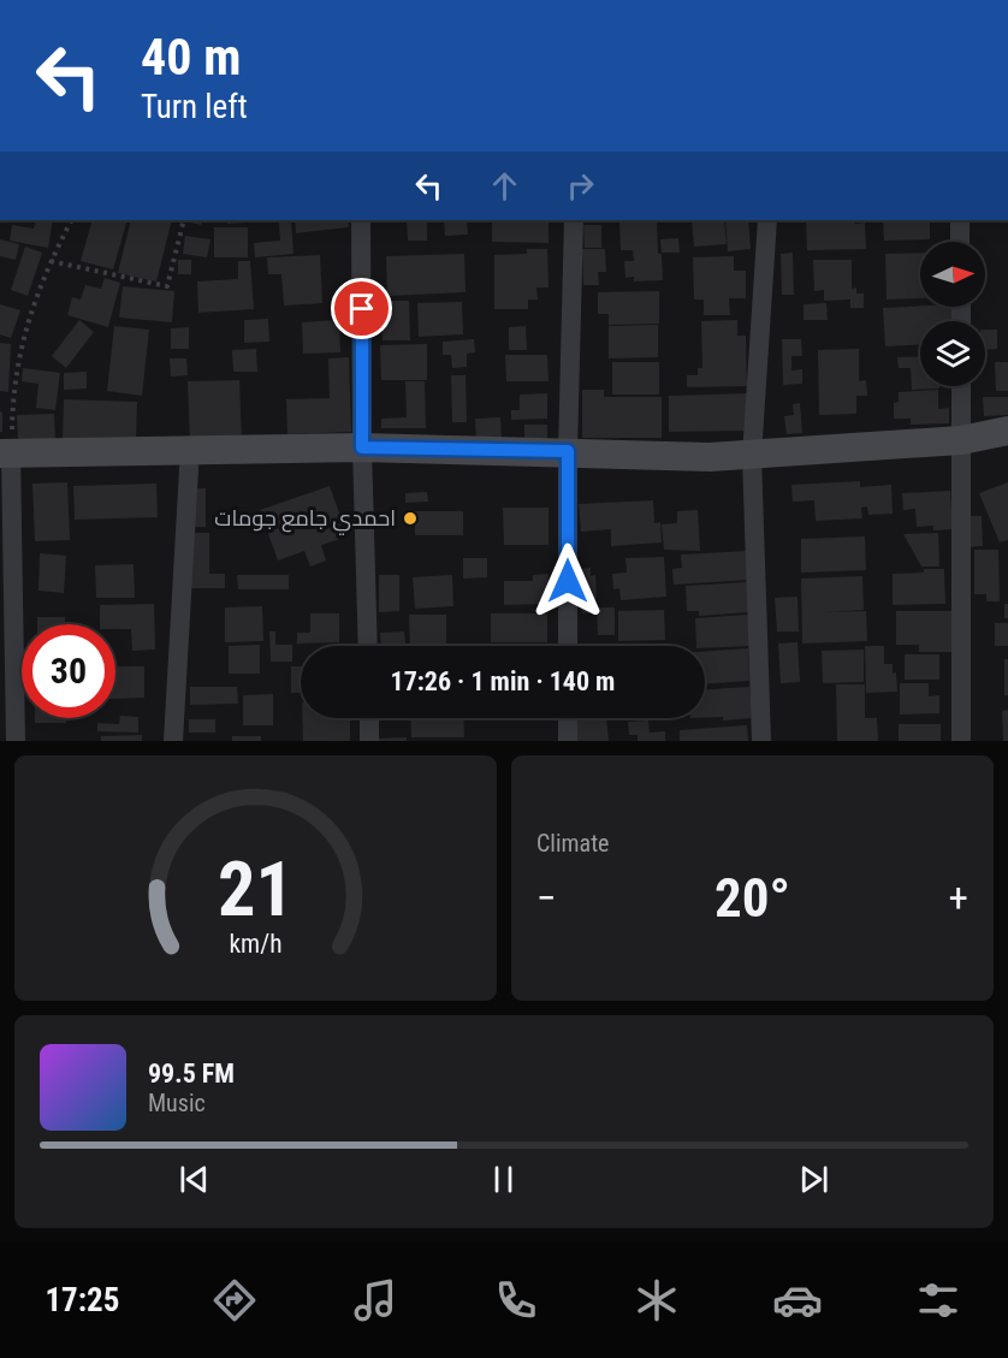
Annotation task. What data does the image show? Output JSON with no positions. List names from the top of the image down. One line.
{"places":["احمدي جامع جومات"],"north":"right","page":{"turn":["40 m","Turn left"],"limit":"30","trip":"17:26 · 1 min · 140 m","tile":"Climate","heat":["−","20°","+"],"song":["99.5 FM","Music"],"tabs":"17:25","gauge":["21","km/h"]}}
